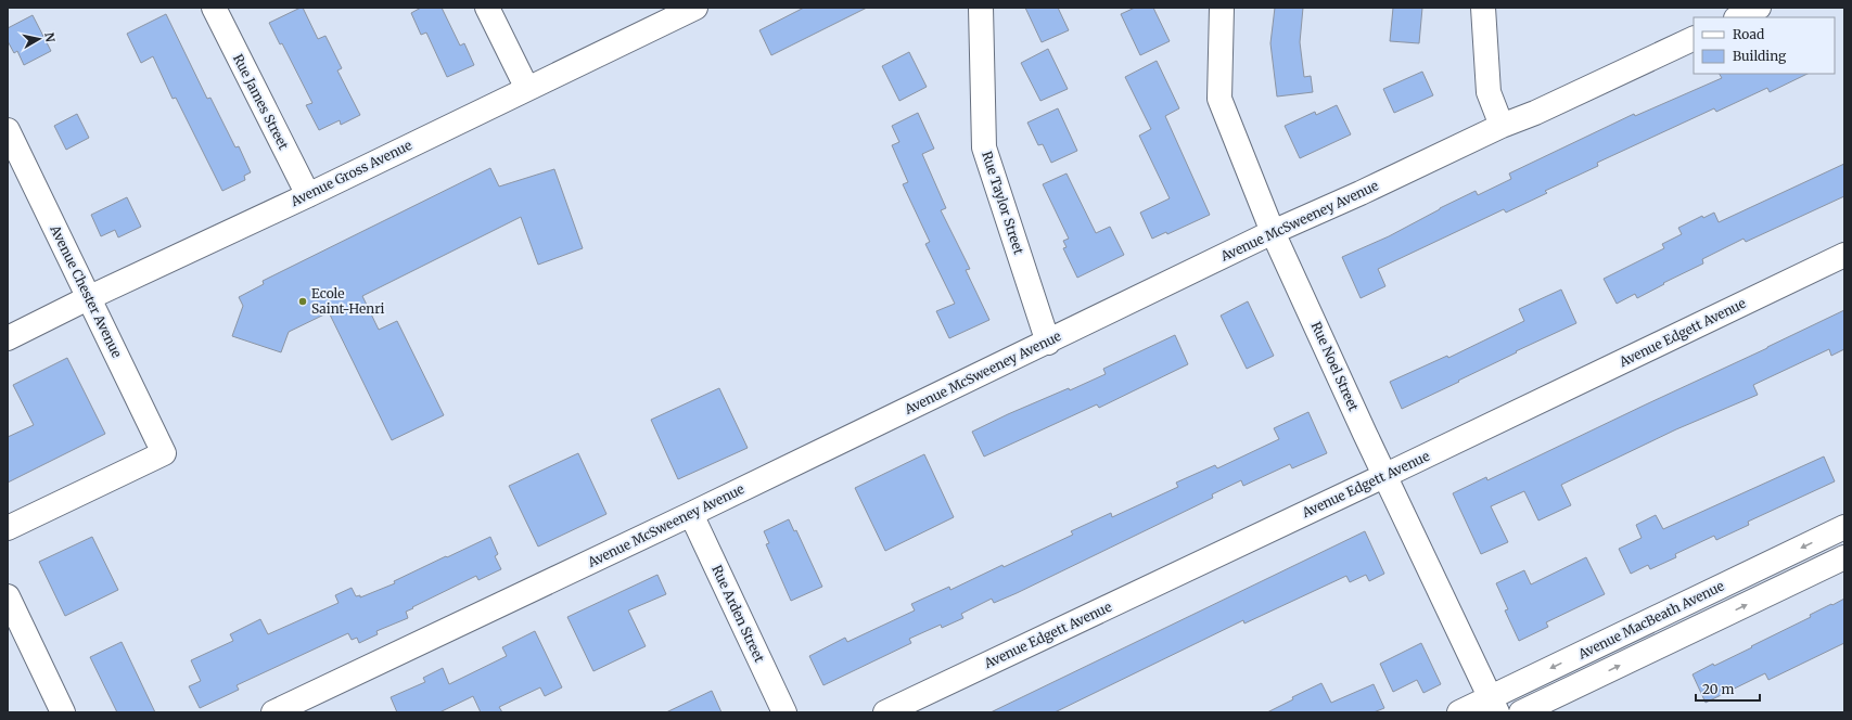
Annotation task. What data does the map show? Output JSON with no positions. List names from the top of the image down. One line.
{"streets":{"street":["Rue James Street","Avenue Gross Avenue","Rue Taylor Street","Avenue McSweeney Avenue","Avenue Chester Avenue","Avenue Edgett Avenue","Rue Noel Street","Rue Arden Street","Avenue MacBeath Avenue"]},"crossings":[["Rue James Street","Avenue Gross Avenue"],["Avenue Gross Avenue","Avenue Chester Avenue"],["Rue Taylor Street","Avenue McSweeney Avenue"],["Avenue McSweeney Avenue","Rue Noel Street"],["Avenue McSweeney Avenue","Rue Arden Street"],["Avenue Edgett Avenue","Rue Noel Street"],["Rue Noel Street","Avenue MacBeath Avenue"]],"places":["Ecole Saint-Henri"],"legend":["Road","Building"],"scale_bar":"20 m","north":"right"}
